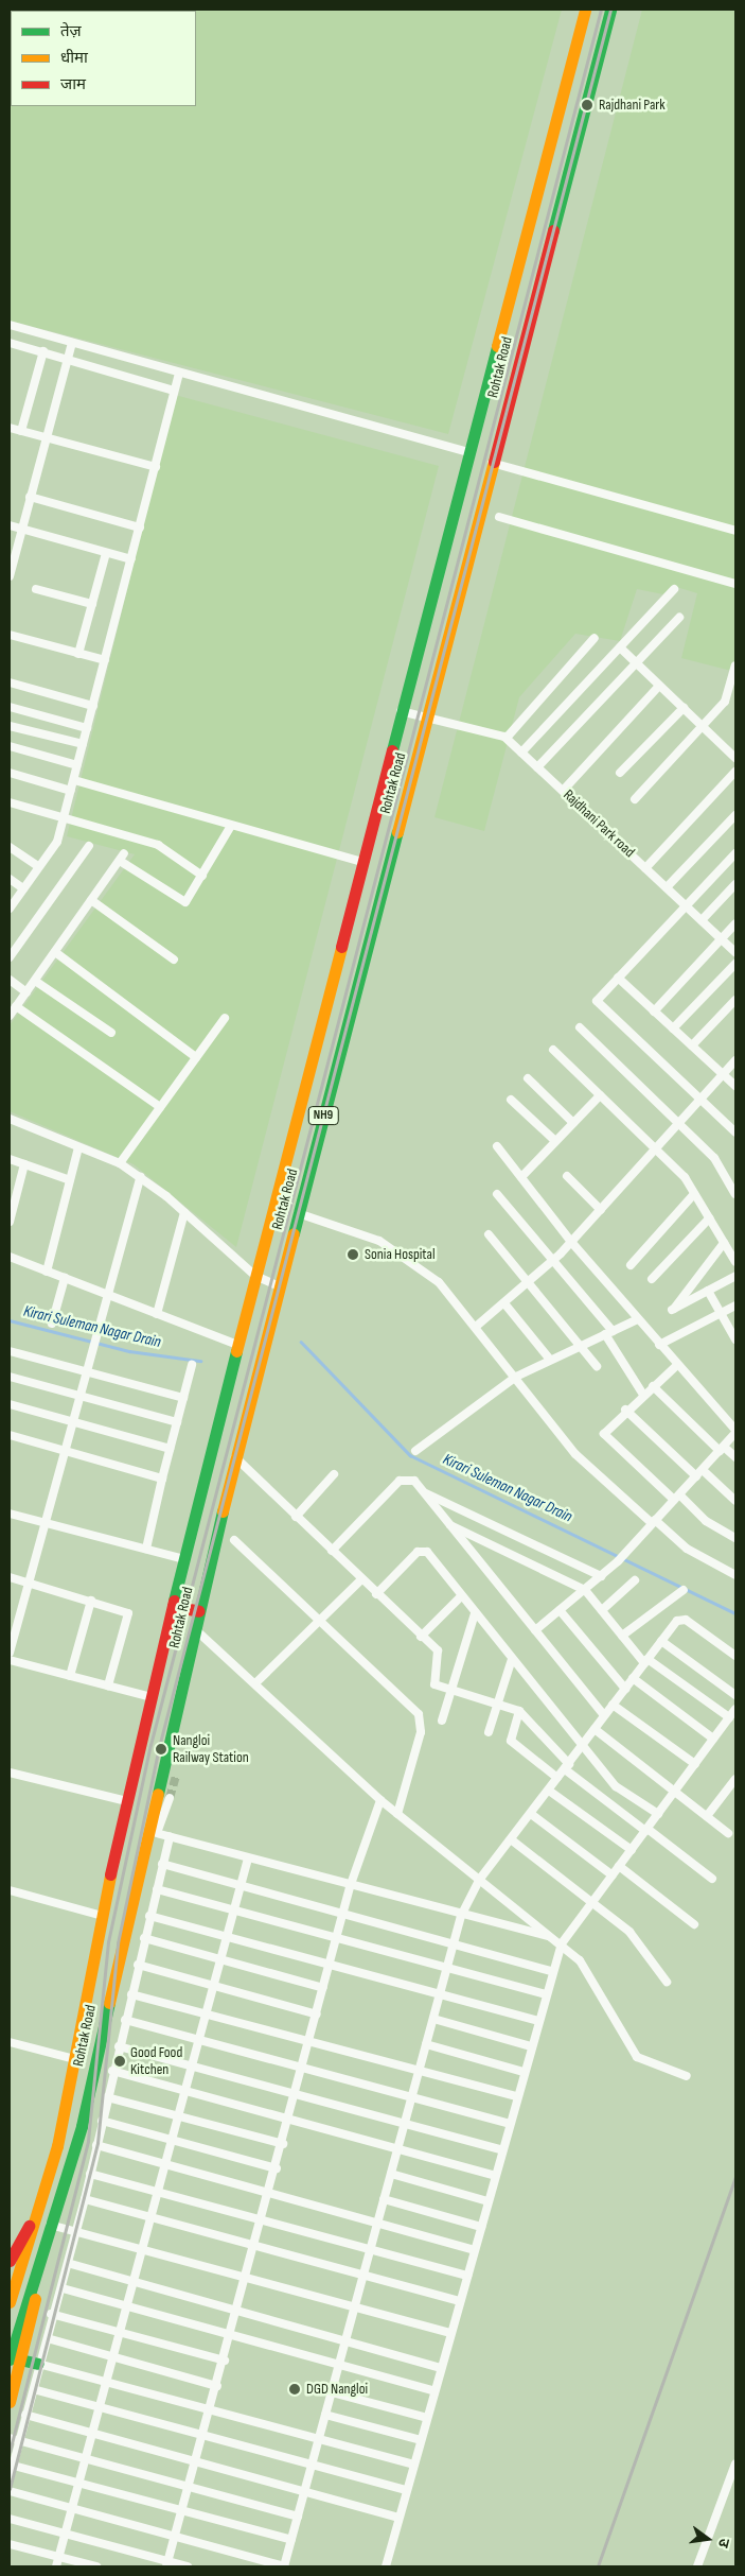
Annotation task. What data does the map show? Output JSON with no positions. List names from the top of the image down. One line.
{"streets":{"main road":["Rohtak Road","NH9"],"street":["Rajdhani Park road"]},"crossings":[["Rohtak Road","NH9"]],"water":["Kirari Suleman Nagar Drain"],"places":["Rajdhani Park","Sonia Hospital","Nangloi Railway Station","Good Food Kitchen","DGD Nangloi"],"legend":["तेज़","धीमा","जाम"],"north":"right"}
